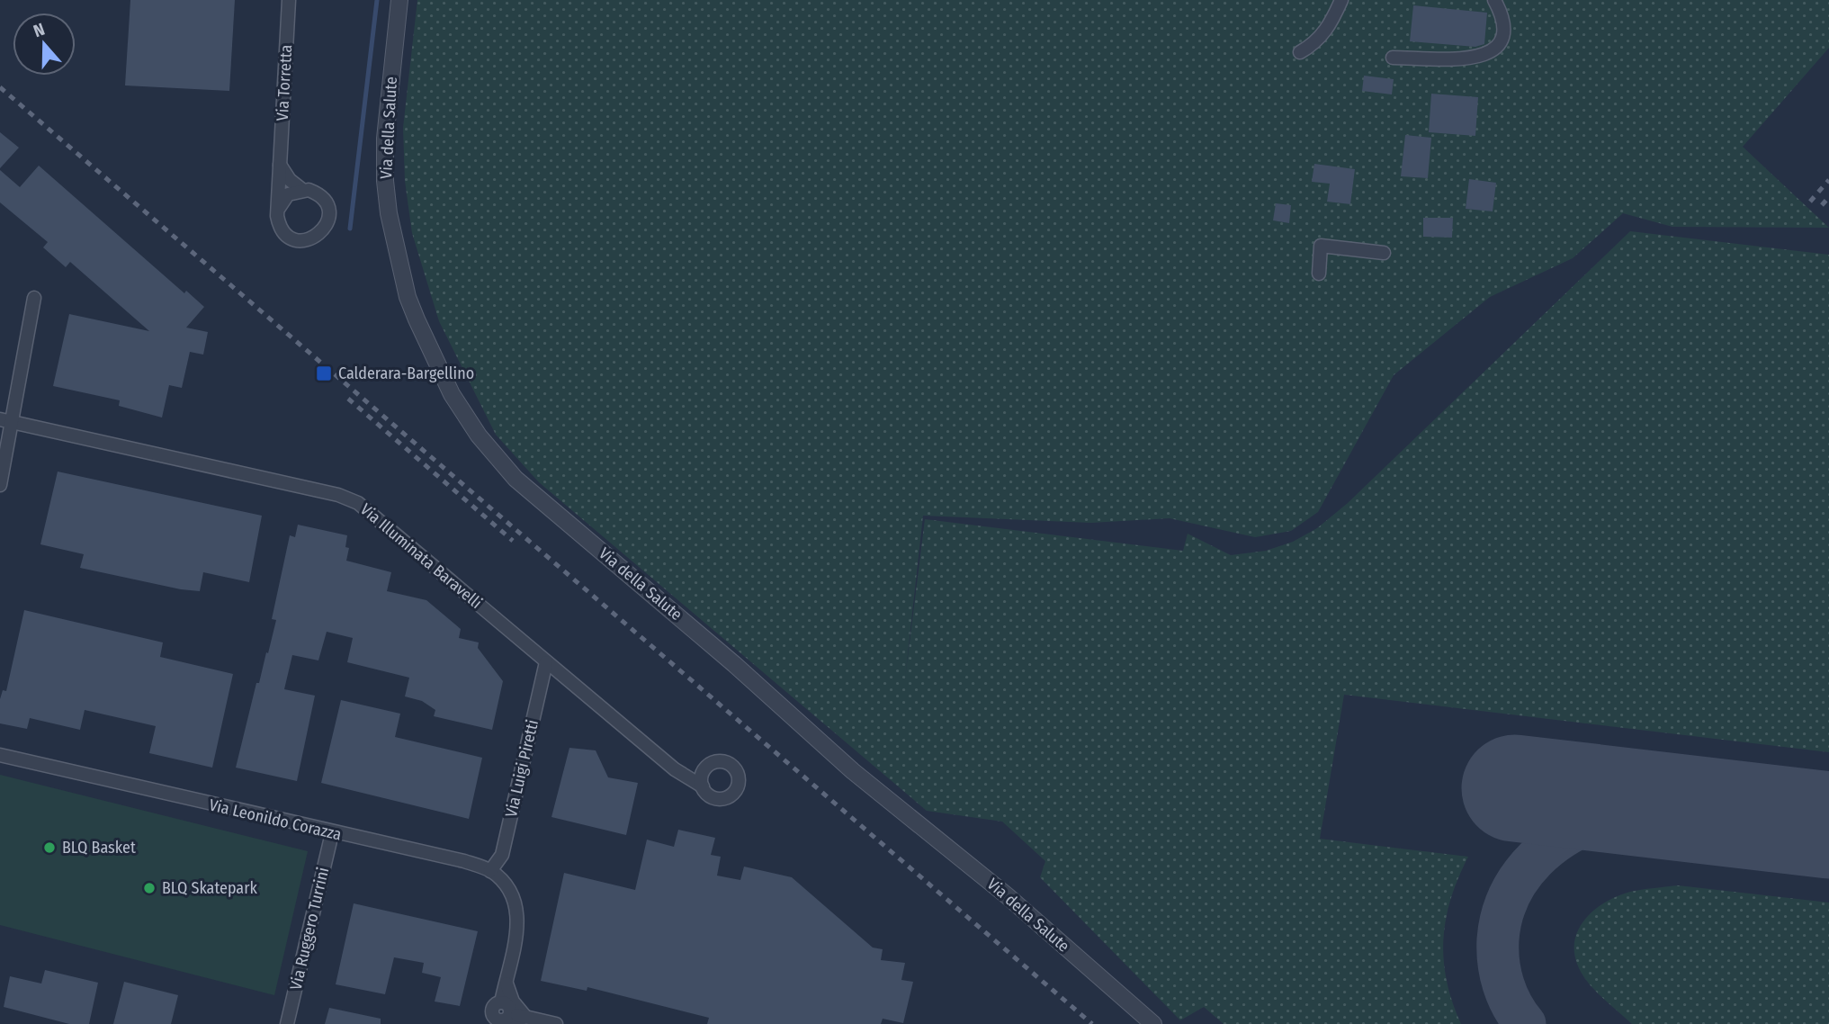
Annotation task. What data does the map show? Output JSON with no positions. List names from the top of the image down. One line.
{"streets":{"street":["Via Torretta","Via della Salute","Via Illuminata Baravelli","Via Luigi Piretti","Via Leonildo Corazza","Via Ruggero Turrini"]},"crossings":[["Via Illuminata Baravelli","Via Luigi Piretti"],["Via Luigi Piretti","Via Leonildo Corazza"],["Via Leonildo Corazza","Via Ruggero Turrini"]],"places":{"transit":["Calderara-Bargellino"],"other":["BLQ Basket","BLQ Skatepark"]},"north":"top"}
